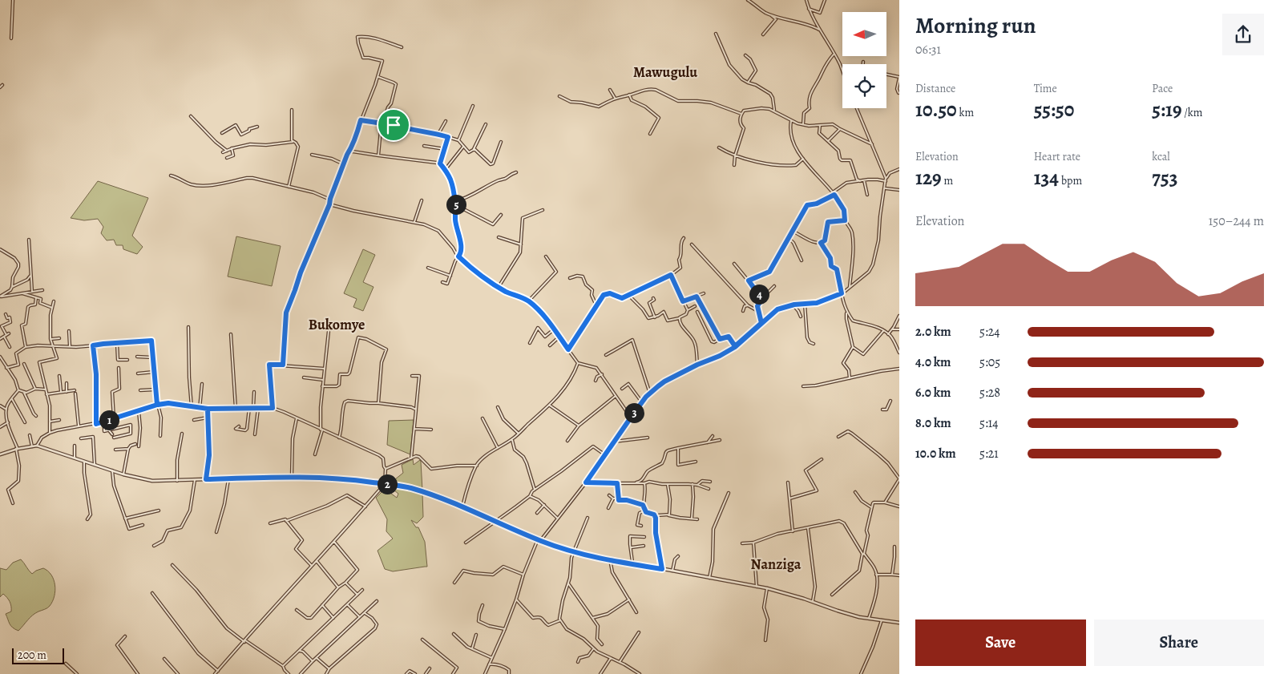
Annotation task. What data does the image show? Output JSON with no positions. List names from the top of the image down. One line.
{"districts":["Mawugulu","Bukomye","Nanziga"],"scale_bar":"200 m","north":"left","page":{"heading":["Morning run","06:31"],"stats":[["Distance","10.50 km"],["Time","55:50"],["Pace","5:19 /km"],["Elevation","129 m"],["Heart rate","134 bpm"],["kcal","753"]],"pins":["5","4","3","1","2"],"chart":["Elevation","150–244 m"],"list":[{"name":"2.0 km","note":"5:24"},{"name":"4.0 km","note":"5:05"},{"name":"6.0 km","note":"5:28"},{"name":"8.0 km","note":"5:14"},{"name":"10.0 km","note":"5:21"}],"buttons":["Save","Share"],"scale":"200 m"}}
